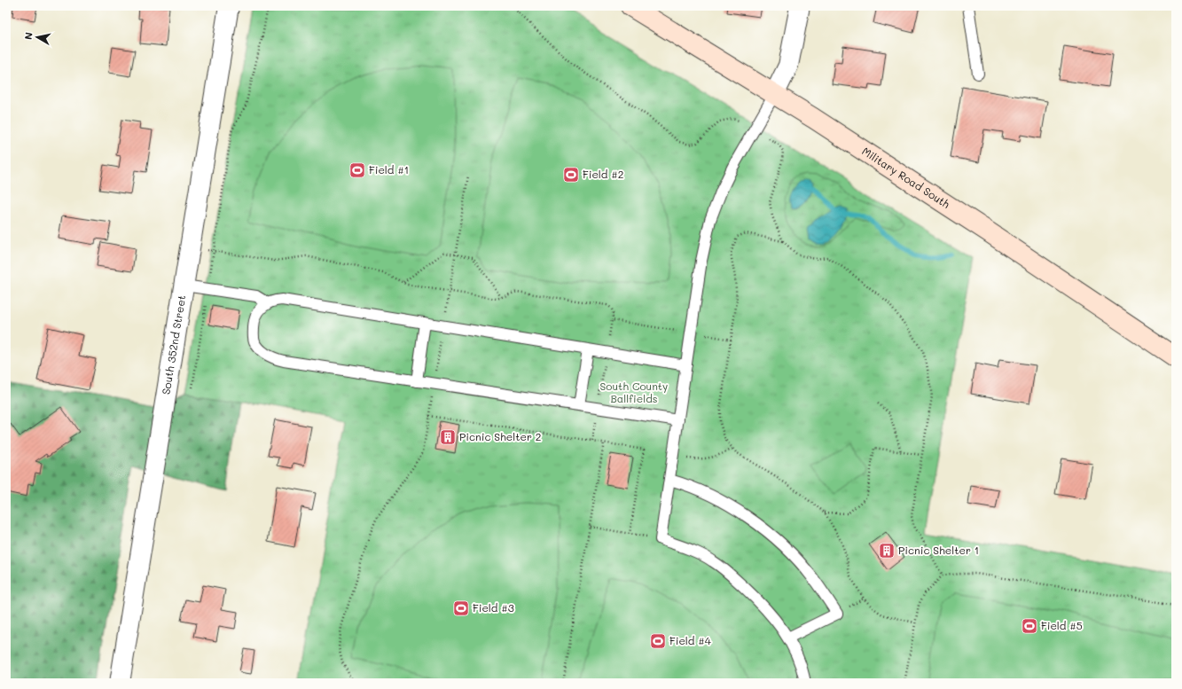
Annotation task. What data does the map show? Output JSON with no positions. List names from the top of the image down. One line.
{"streets":{"main road":["Military Road South"],"street":["South 352nd Street"]},"parks":["South County Ballfields"],"places":{"sports":["Field #1","Field #2","Field #3","Field #5","Field #4"],"building":["Picnic Shelter 2","Picnic Shelter 1"]},"north":"left"}
